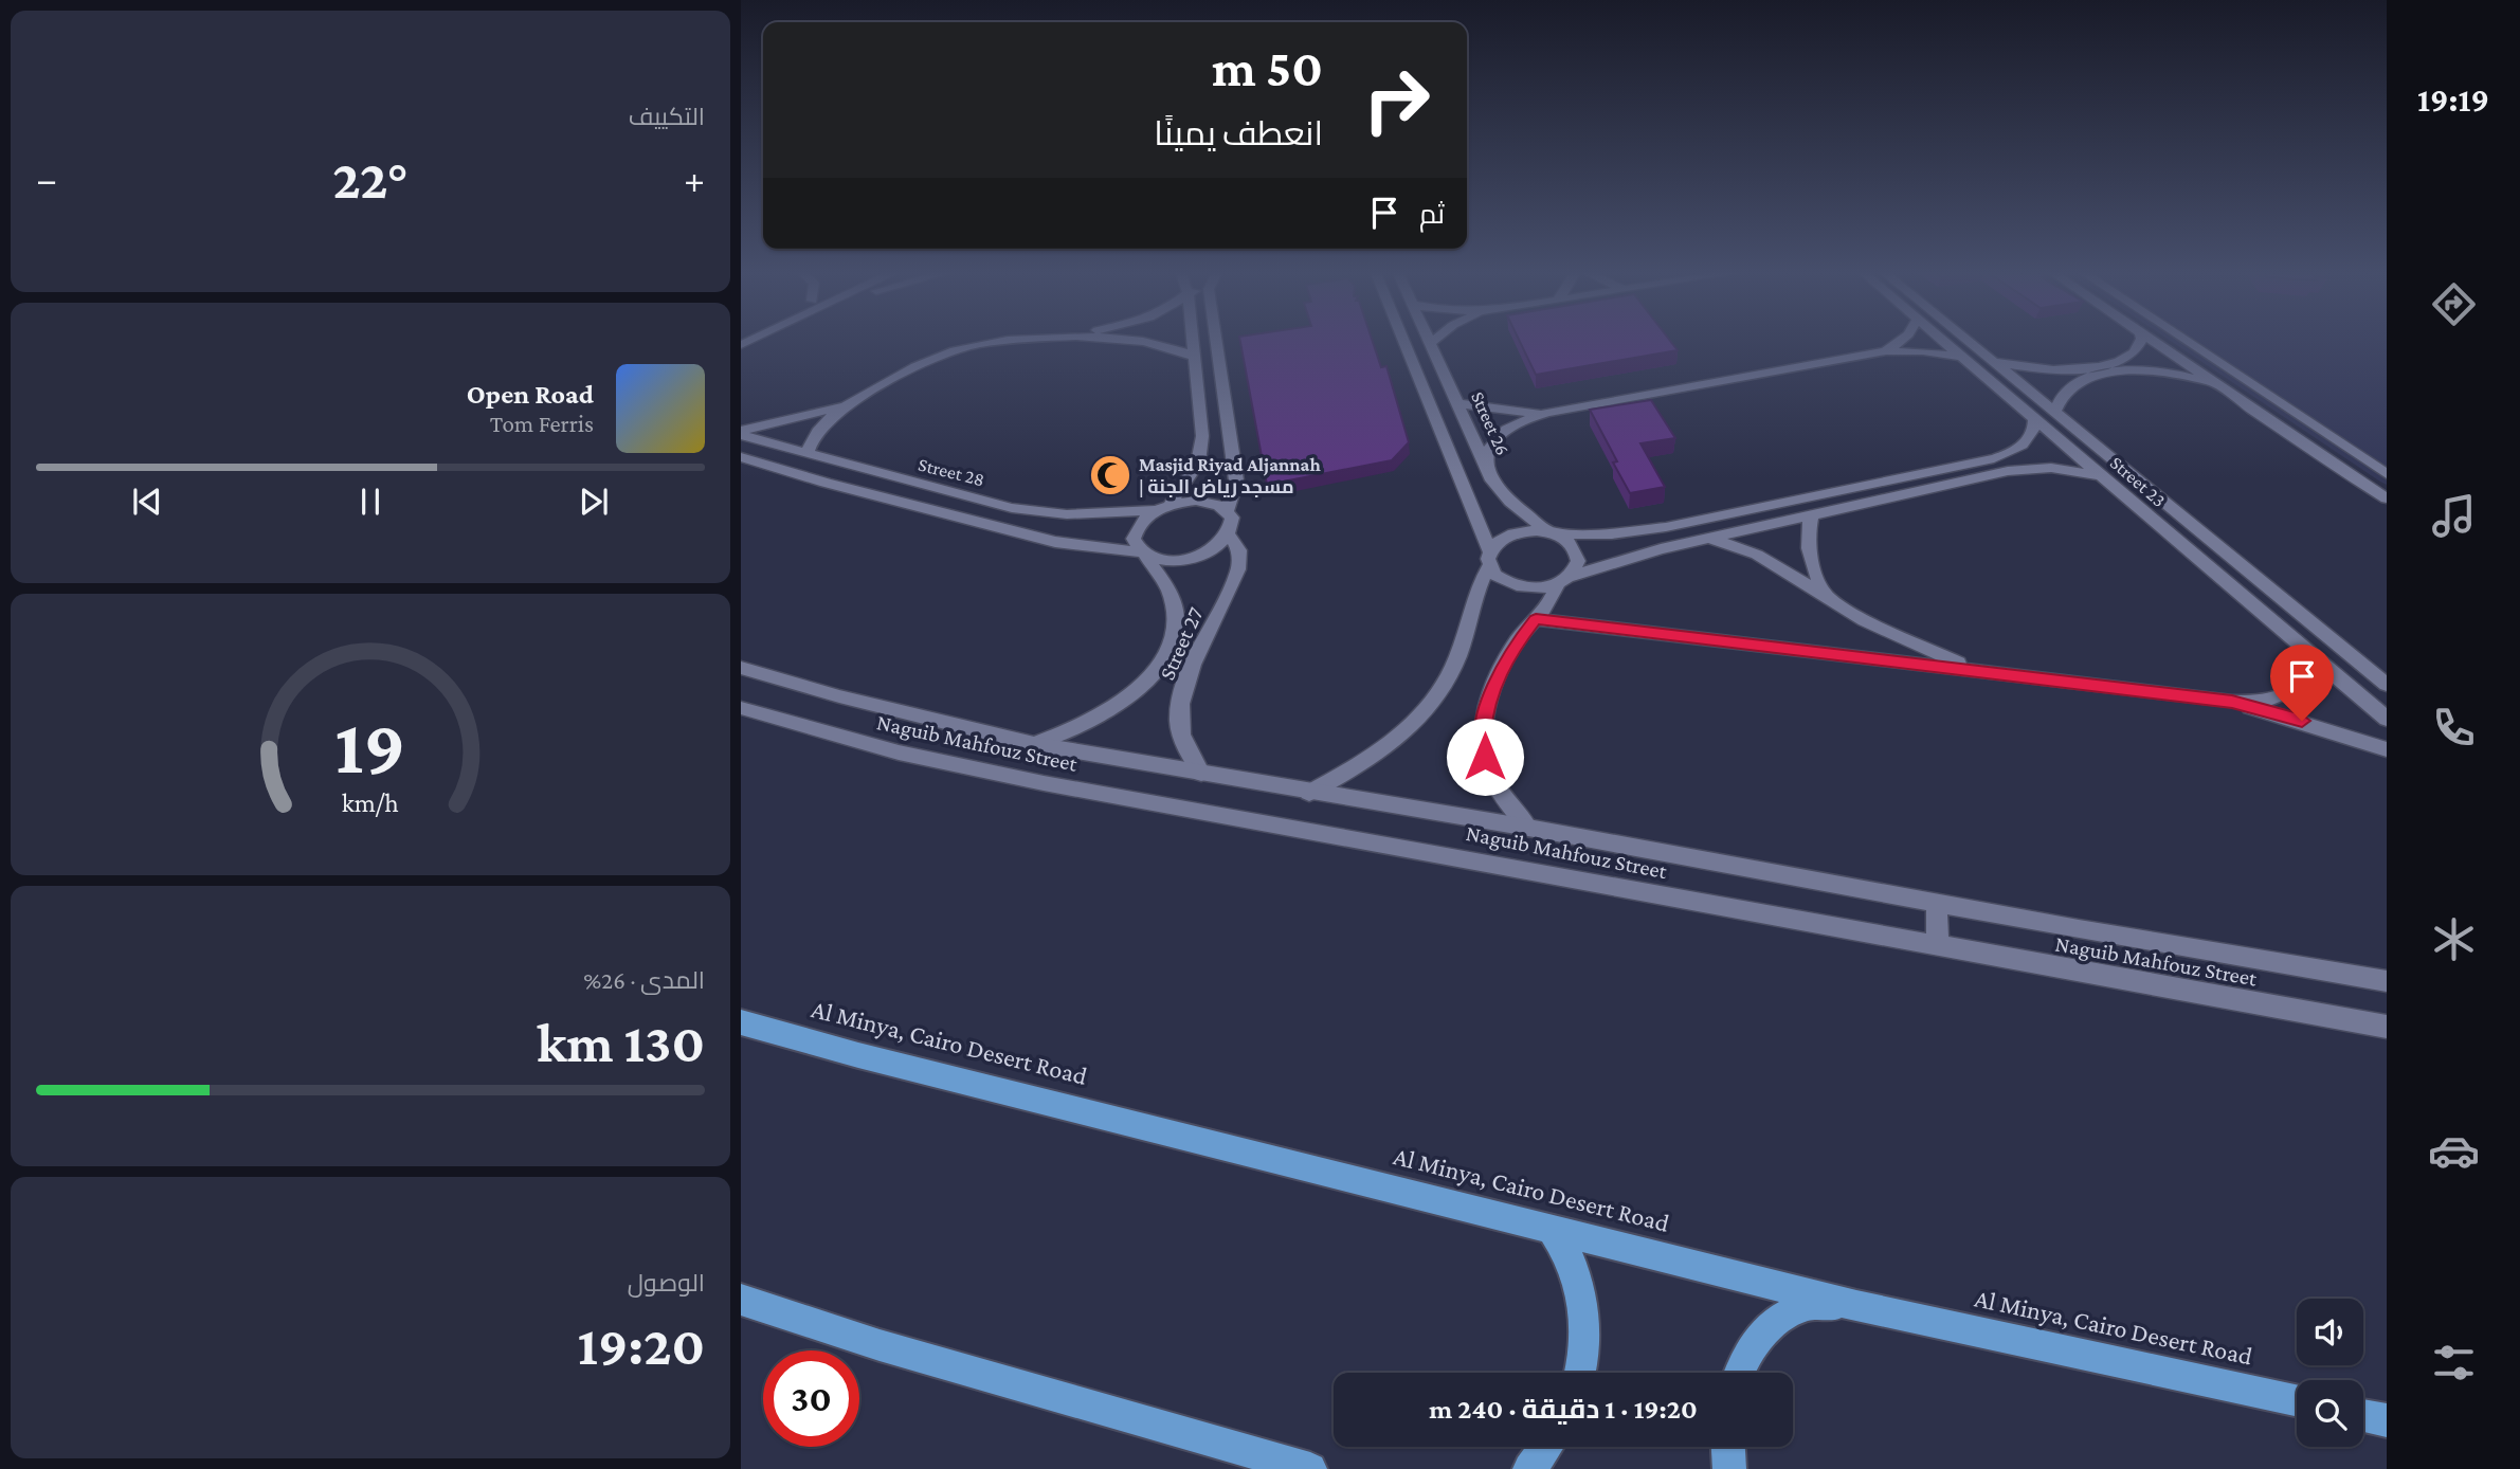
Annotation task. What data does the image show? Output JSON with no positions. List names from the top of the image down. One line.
{"streets":{"highway":["Al Minya, Cairo Desert Road"],"street":["Street 26","Street 28","Street 23","Street 27","Naguib Mahfouz Street"]},"crossings":[["Street 28","Street 27"],["Street 27","Naguib Mahfouz Street"]],"places":{"mosque":["Masjid Riyad Aljannah | مسجد رياض الجنة"]},"page":{"tabs":"19:19","tile":["التكييف",["المدى · 26%","130 km"],["الوصول","19:20"]],"turn":["50 m","انعطف يمينًا"],"heat":["−","22°","+"],"then":"ثم","song":["Open Road","Tom Ferris"],"limit":"30","trip":"19:20 · 1 دقيقة · 240 m","gauge":["19","km/h"]}}
